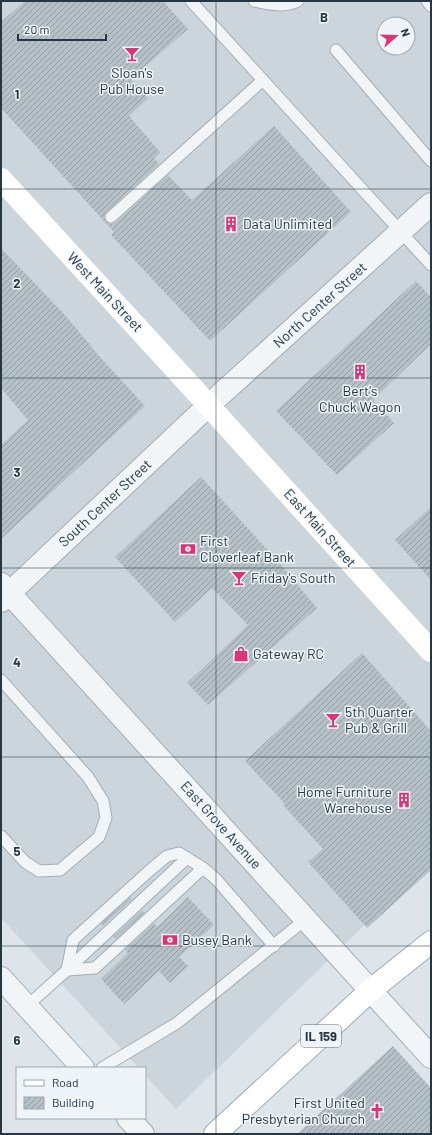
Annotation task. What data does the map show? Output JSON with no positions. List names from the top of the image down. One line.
{"streets":{"main road":["West Main Street","East Main Street","IL 159"],"street":["North Center Street","South Center Street","East Grove Avenue"]},"crossings":[["West Main Street","North Center Street"],["West Main Street","South Center Street"],["West Main Street","East Main Street"],["North Center Street","South Center Street"],["North Center Street","East Main Street"],["South Center Street","East Main Street"],["South Center Street","East Grove Avenue"],["East Grove Avenue","IL 159"]],"places":{"bar":["Sloan's Pub House","Friday's South","5th Quarter Pub & Grill"],"building":["Data Unlimited","Bert's Chuck Wagon","Home Furniture Warehouse"],"bank":["First Cloverleaf Bank","Busey Bank"],"shop":["Gateway RC"],"church":["First United Presbyterian Church"]},"legend":["Road","Building"],"scale_bar":"20 m","north":"right","grid":{"columns":["B"],"rows":["1","2","3","4","5","6"]}}
